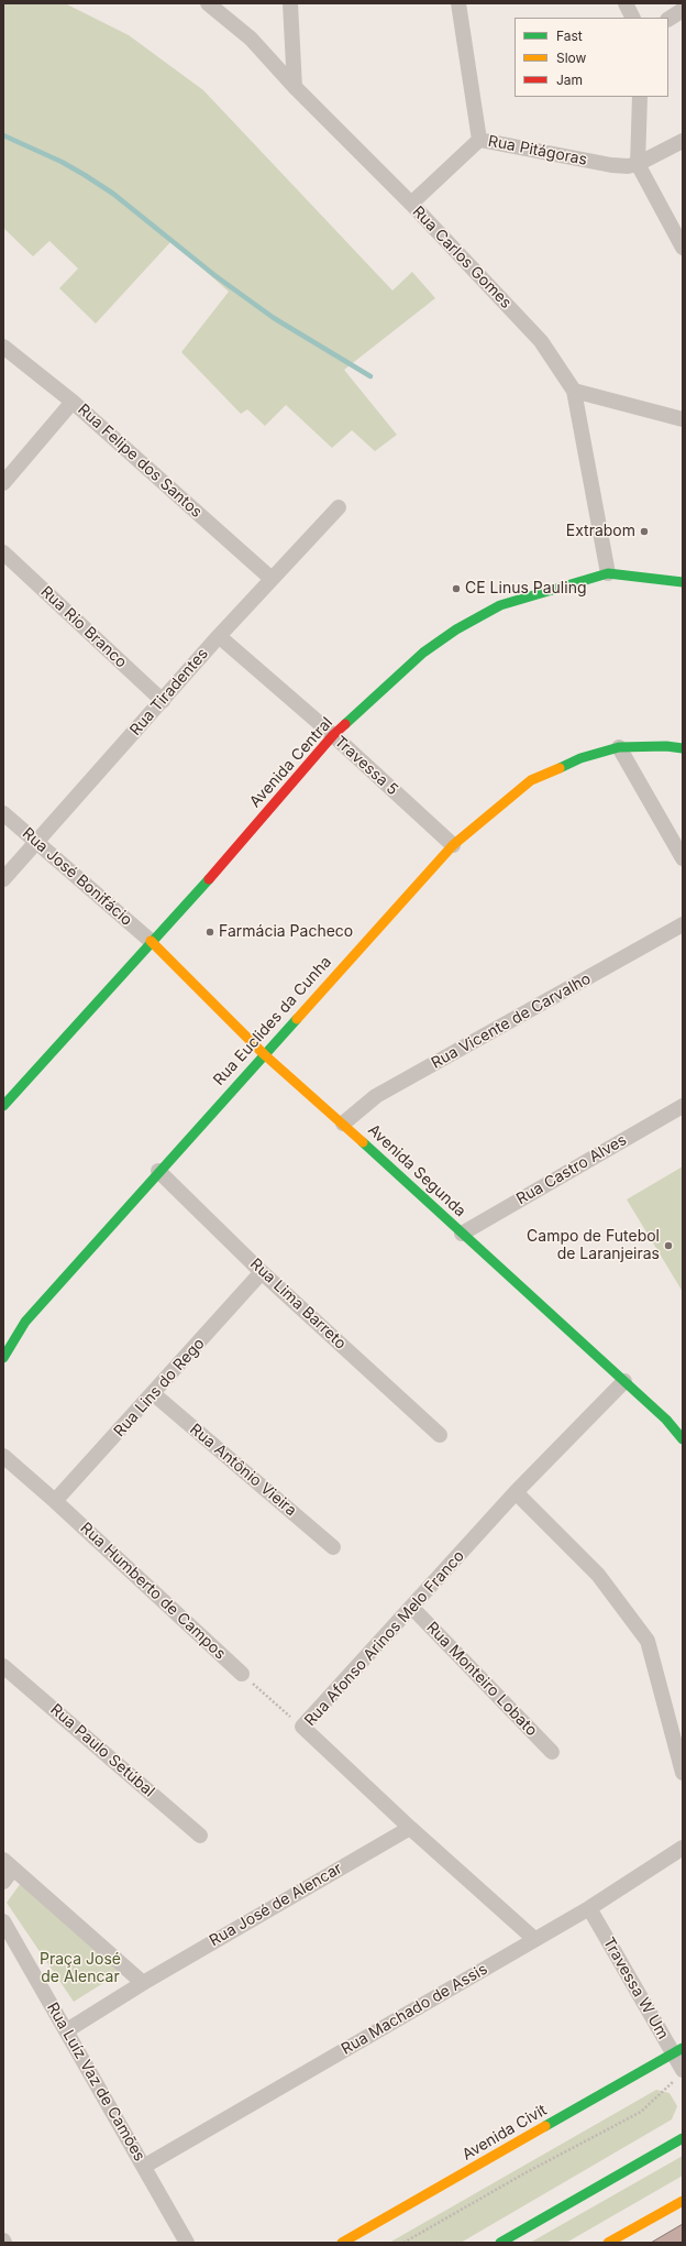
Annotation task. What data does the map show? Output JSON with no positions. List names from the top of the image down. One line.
{"streets":{"street":["Rua Pitágoras","Rua Carlos Gomes","Rua Felipe dos Santos","Rua Rio Branco","Rua Tiradentes","Avenida Central","Travessa 5","Rua José Bonifácio","Rua Euclides da Cunha","Rua Vicente de Carvalho","Rua Castro Alves","Avenida Segunda","Rua Lima Barreto","Rua Lins do Rego","Rua Antônio Vieira","Rua Humberto de Campos","Rua Afonso Arinos Melo Franco","Rua Monteiro Lobato","Rua Paulo Setúbal","Rua José de Alencar","Travessa W Um","Rua Machado de Assis","Rua Luíz Vaz de Camões","Avenida Civit"]},"crossings":[["Rua Pitágoras","Rua Carlos Gomes"],["Rua Carlos Gomes","Avenida Central"],["Rua Felipe dos Santos","Rua Tiradentes"],["Rua Rio Branco","Rua Tiradentes"],["Rua Tiradentes","Travessa 5"],["Rua Tiradentes","Rua José Bonifácio"],["Avenida Central","Travessa 5"],["Avenida Central","Rua José Bonifácio"],["Avenida Central","Avenida Segunda"],["Travessa 5","Rua Euclides da Cunha"],["Rua José Bonifácio","Avenida Segunda"],["Rua Euclides da Cunha","Avenida Segunda"],["Rua Euclides da Cunha","Rua Lima Barreto"],["Rua Vicente de Carvalho","Avenida Segunda"],["Rua Castro Alves","Avenida Segunda"],["Avenida Segunda","Rua Afonso Arinos Melo Franco"],["Rua Lima Barreto","Rua Lins do Rego"],["Rua Lins do Rego","Rua Antônio Vieira"],["Rua Lins do Rego","Rua Humberto de Campos"],["Rua Afonso Arinos Melo Franco","Rua Monteiro Lobato"],["Rua Afonso Arinos Melo Franco","Rua José de Alencar"],["Rua Afonso Arinos Melo Franco","Rua Machado de Assis"],["Rua José de Alencar","Rua Luíz Vaz de Camões"],["Travessa W Um","Rua Machado de Assis"],["Travessa W Um","Avenida Civit"],["Rua Machado de Assis","Rua Luíz Vaz de Camões"]],"parks":["Praça José de Alencar"],"places":["Extrabom","CE Linus Pauling","Farmácia Pacheco","Campo de Futebol de Laranjeiras"],"legend":["Fast","Slow","Jam"]}
